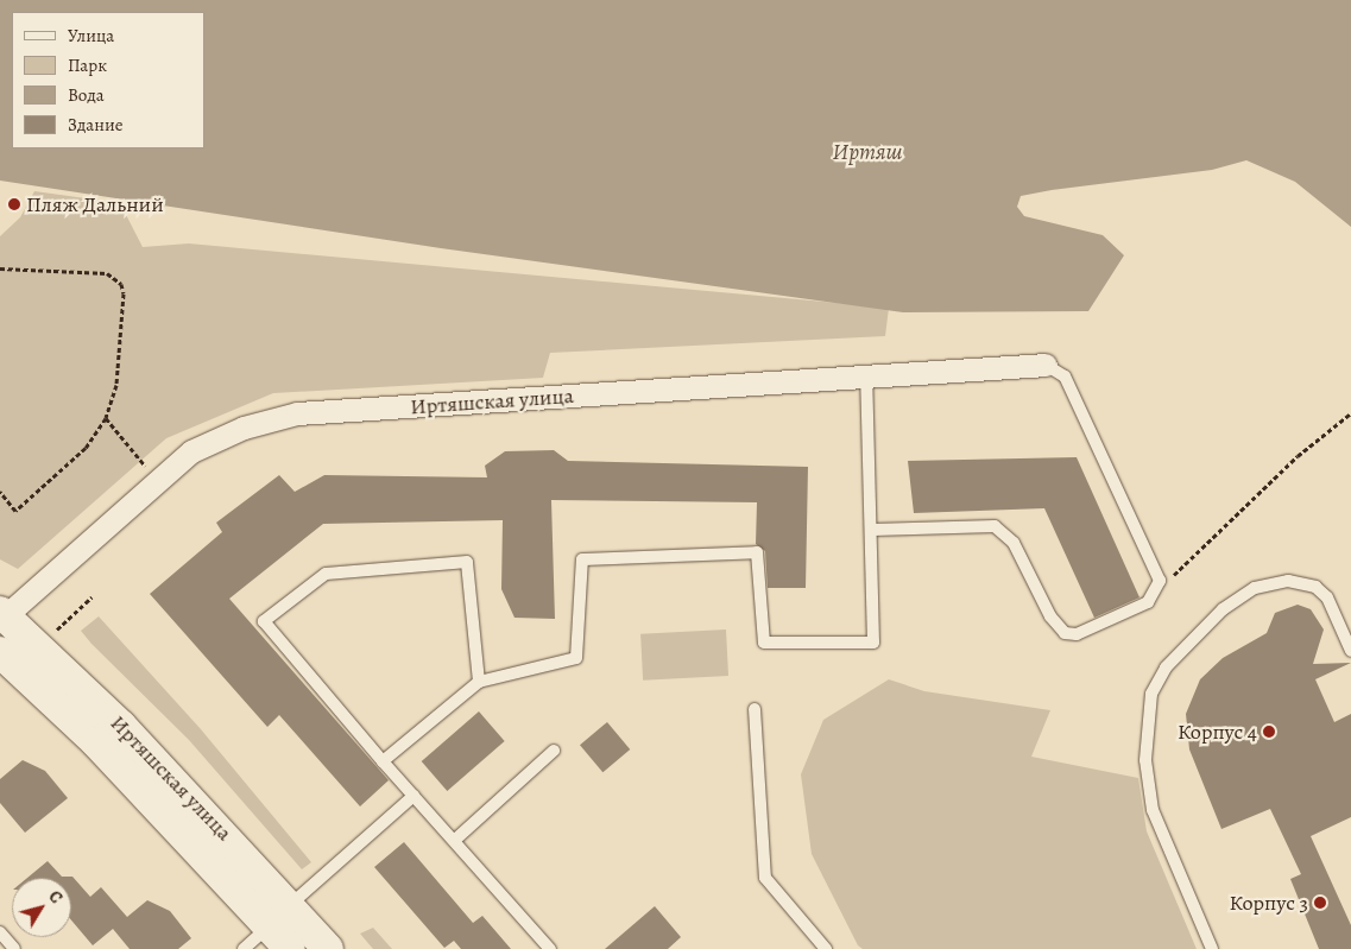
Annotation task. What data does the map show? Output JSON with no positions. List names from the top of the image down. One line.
{"streets":{"street":["Иртяшская улица"]},"water":["Иртяш"],"places":["Пляж Дальний","Корпус 4","Корпус 3"],"legend":["Улица","Парк","Вода","Здание"],"north":"top right"}
